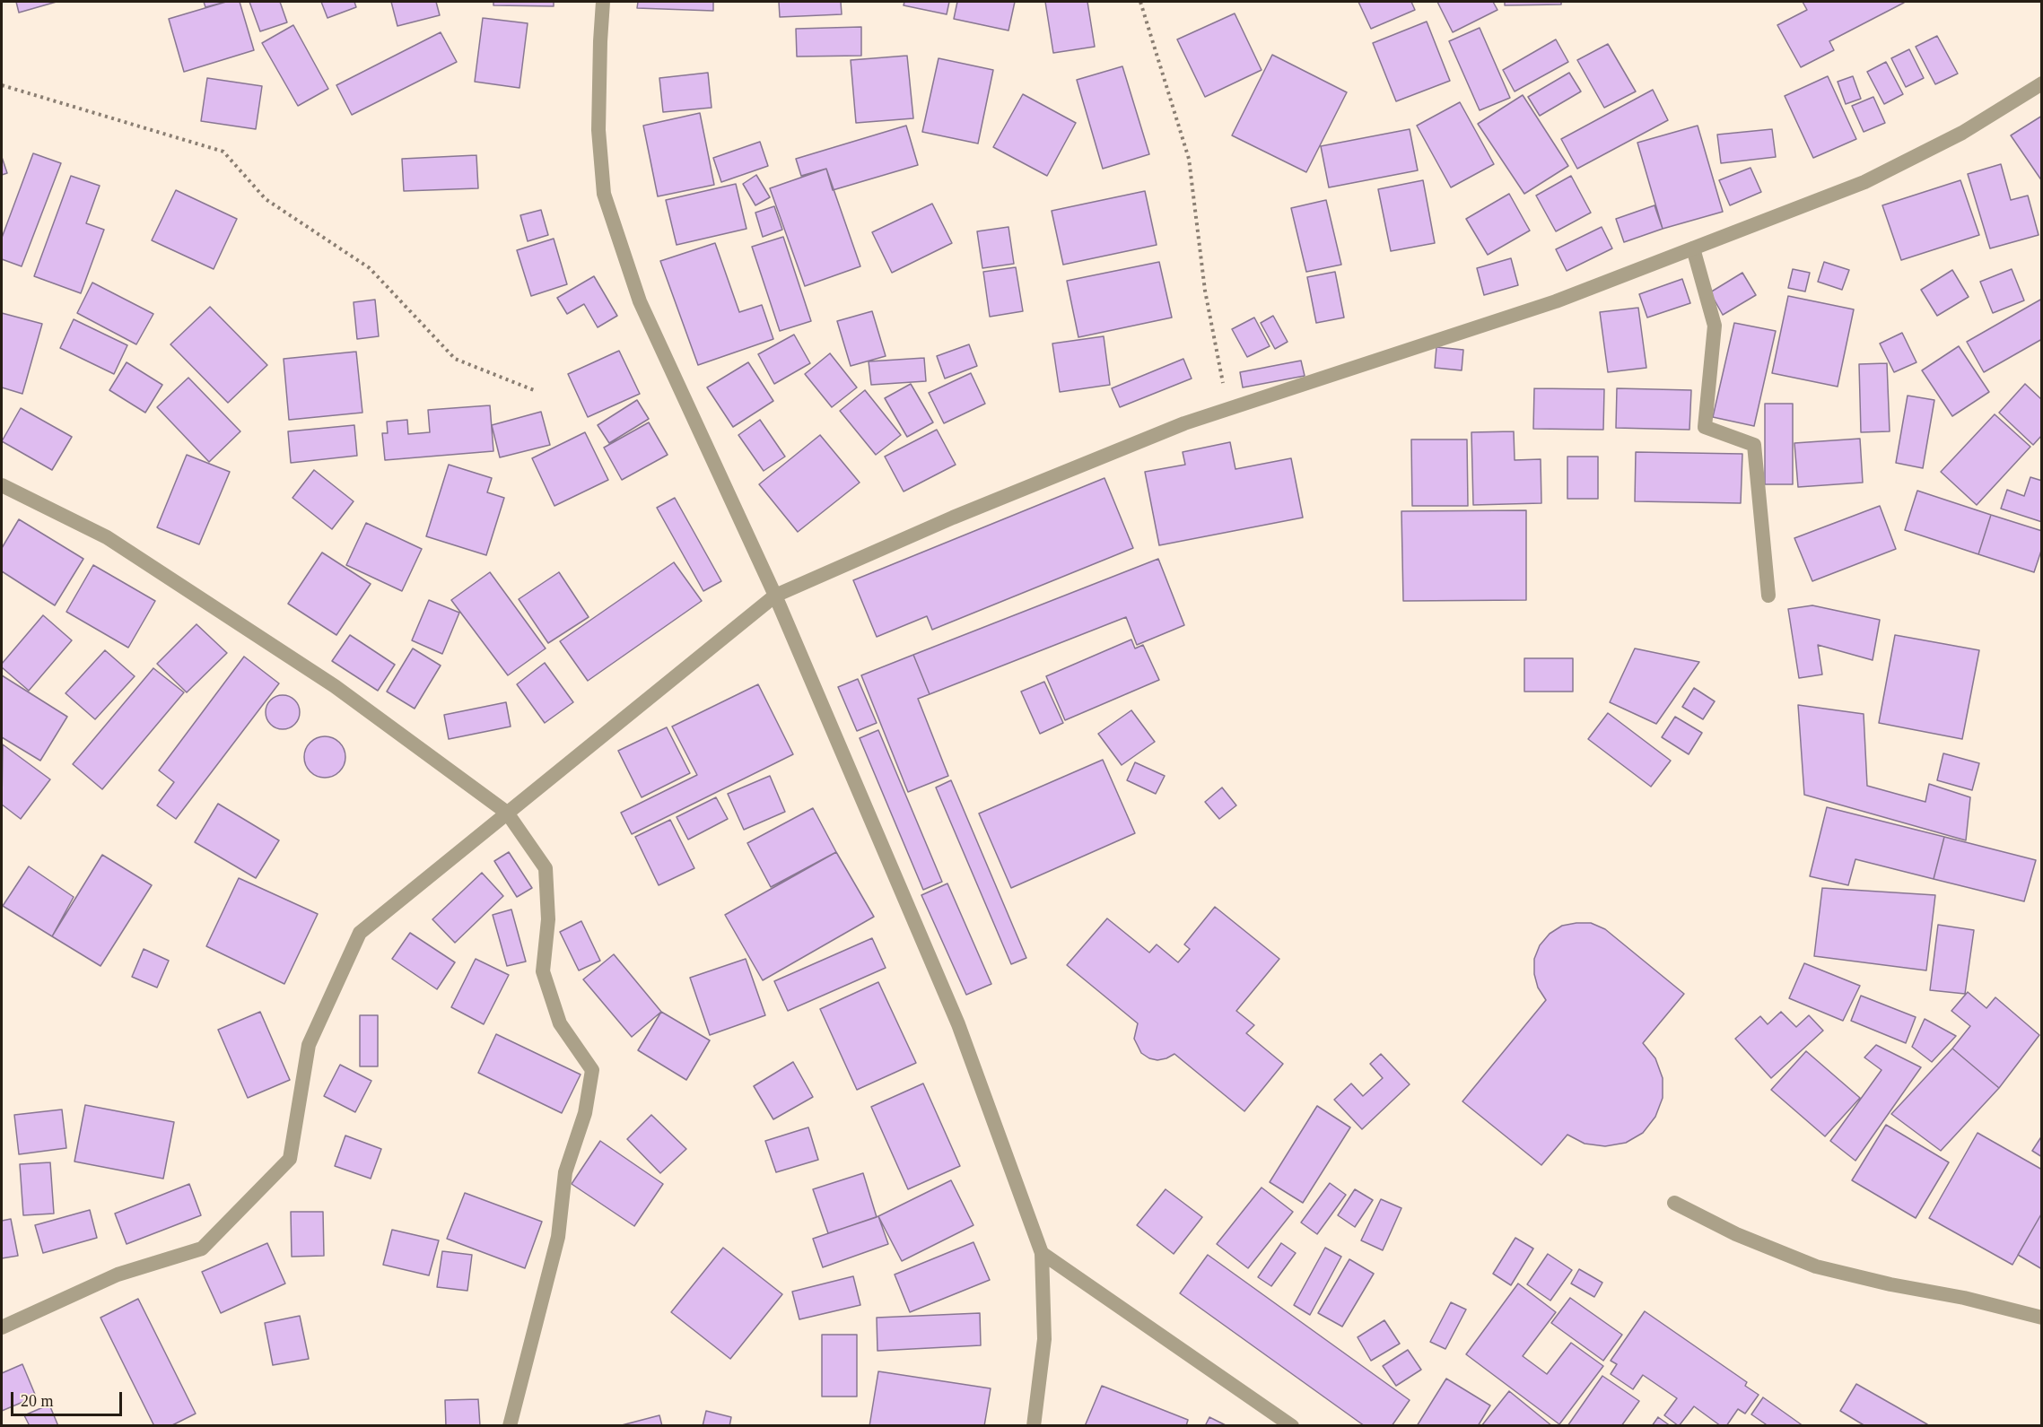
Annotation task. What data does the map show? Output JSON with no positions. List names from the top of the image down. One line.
{"scale_bar":"20 m"}
